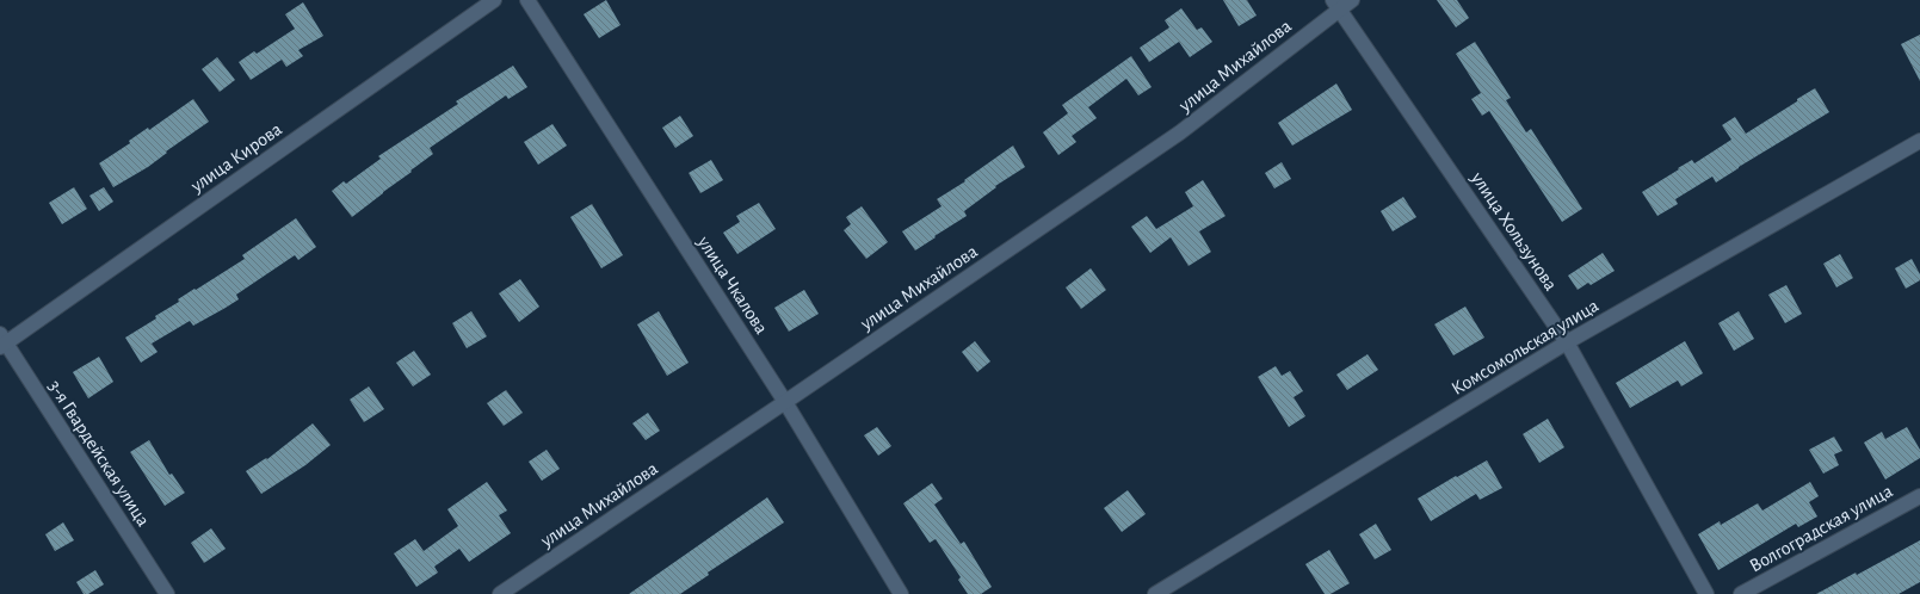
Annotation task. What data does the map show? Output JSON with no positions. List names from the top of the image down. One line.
{"streets":{"street":["улица Михайлова","улица Кирова","улица Хользунова","улица Чкалова","Комсомольская улица","3-я Гвардейская улица","Волгоградская улица"]},"crossings":[["улица Михайлова","улица Хользунова"],["улица Михайлова","улица Чкалова"],["улица Кирова","3-я Гвардейская улица"],["улица Хользунова","Комсомольская улица"]]}
